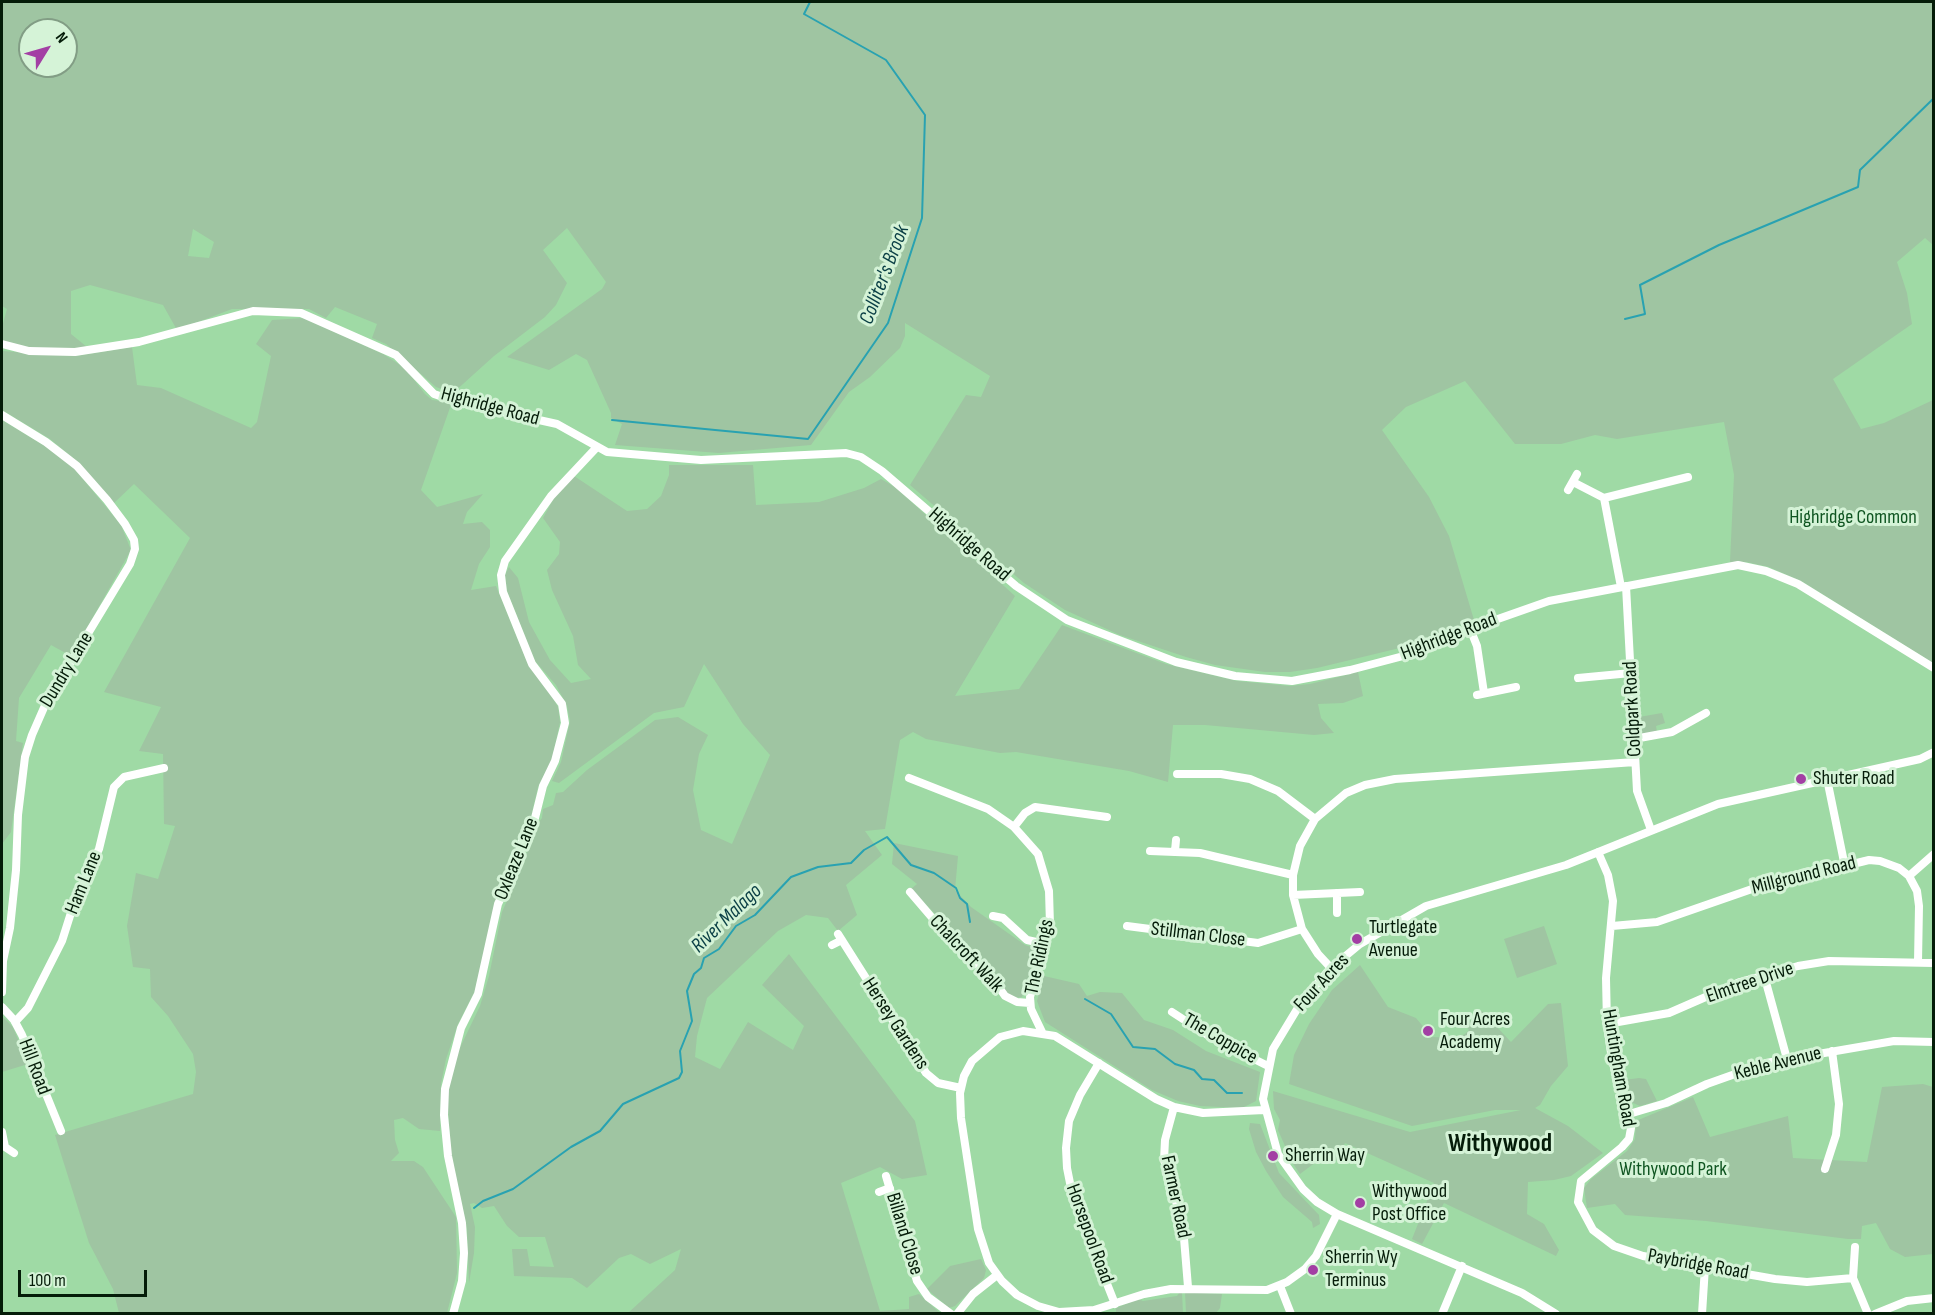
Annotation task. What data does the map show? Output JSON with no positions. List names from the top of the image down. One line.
{"streets":{"street":["Highridge Road","Dundry Lane","Coldpark Road","Oxleaze Lane","Millground Road","Ham Lane","Stillman Close","Chalcroft Walk","The Ridings","Four Acres","Elmtree Drive","Hersey Gardens","The Coppice","Keble Avenue","Hill Road","Huntingham Road","Farmer Road","Billand Close","Horsepool Road","Paybridge Road"]},"crossings":[["Highridge Road","Coldpark Road"],["Highridge Road","Oxleaze Lane"],["Coldpark Road","Four Acres"],["Millground Road","Huntingham Road"],["Ham Lane","Hill Road"],["Chalcroft Walk","The Ridings"],["Four Acres","The Coppice"],["Four Acres","Huntingham Road"],["Elmtree Drive","Huntingham Road"],["Keble Avenue","Huntingham Road"],["Huntingham Road","Paybridge Road"]],"districts":["Withywood"],"water":["Colliter's Brook","River Malago"],"parks":["Highridge Common","Withywood Park"],"places":["Shuter Road","Turtlegate Avenue","Four Acres Academy","Sherrin Way","Withywood Post Office","Sherrin Wy Terminus"],"scale_bar":"100 m","north":"top right"}
